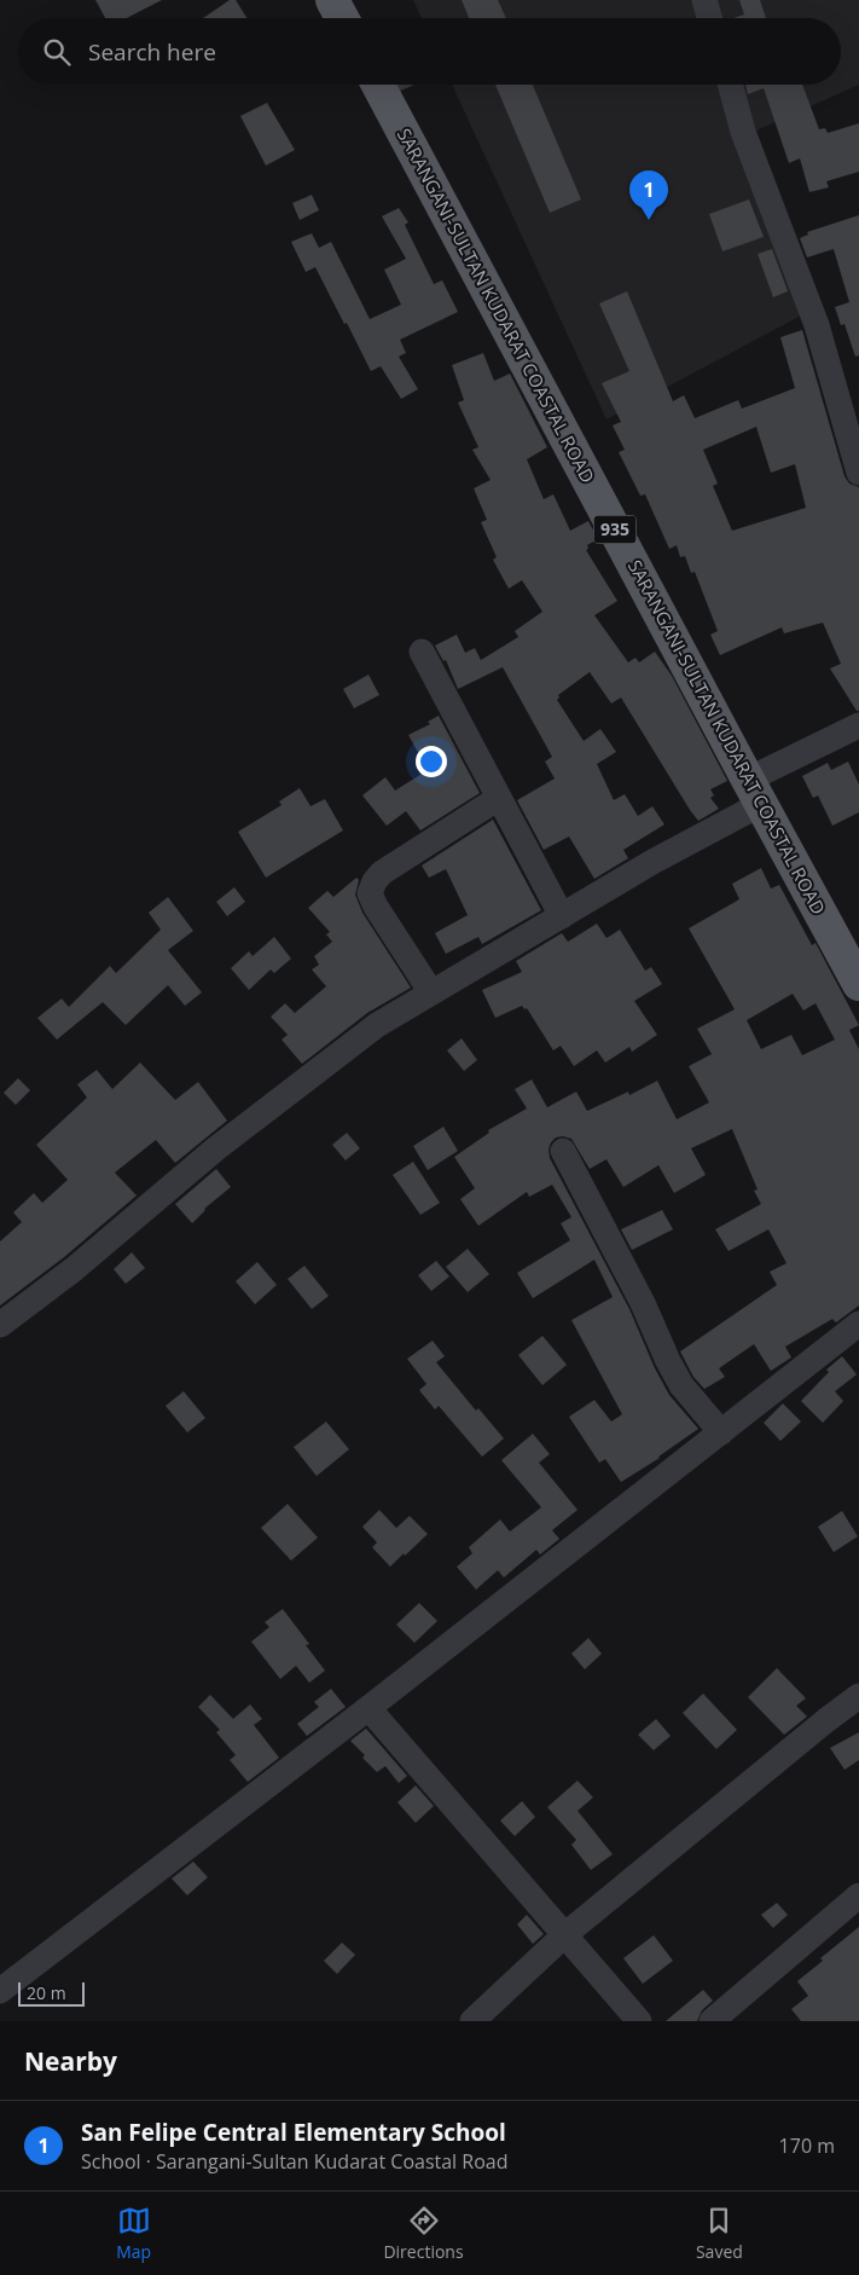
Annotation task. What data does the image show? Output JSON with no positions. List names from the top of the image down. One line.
{"streets":{"main road":["SARANGANI-SULTAN KUDARAT COASTAL ROAD","935"]},"scale_bar":"20 m","page":{"search":"Search here","pins":"1","scale":"20 m","heading":"Nearby","list":[{"mark":"1","name":"San Felipe Central Elementary School","note":"School · Sarangani-Sultan Kudarat Coastal Road","value":"170 m"}],"nav":["Map","Directions","Saved"]}}
